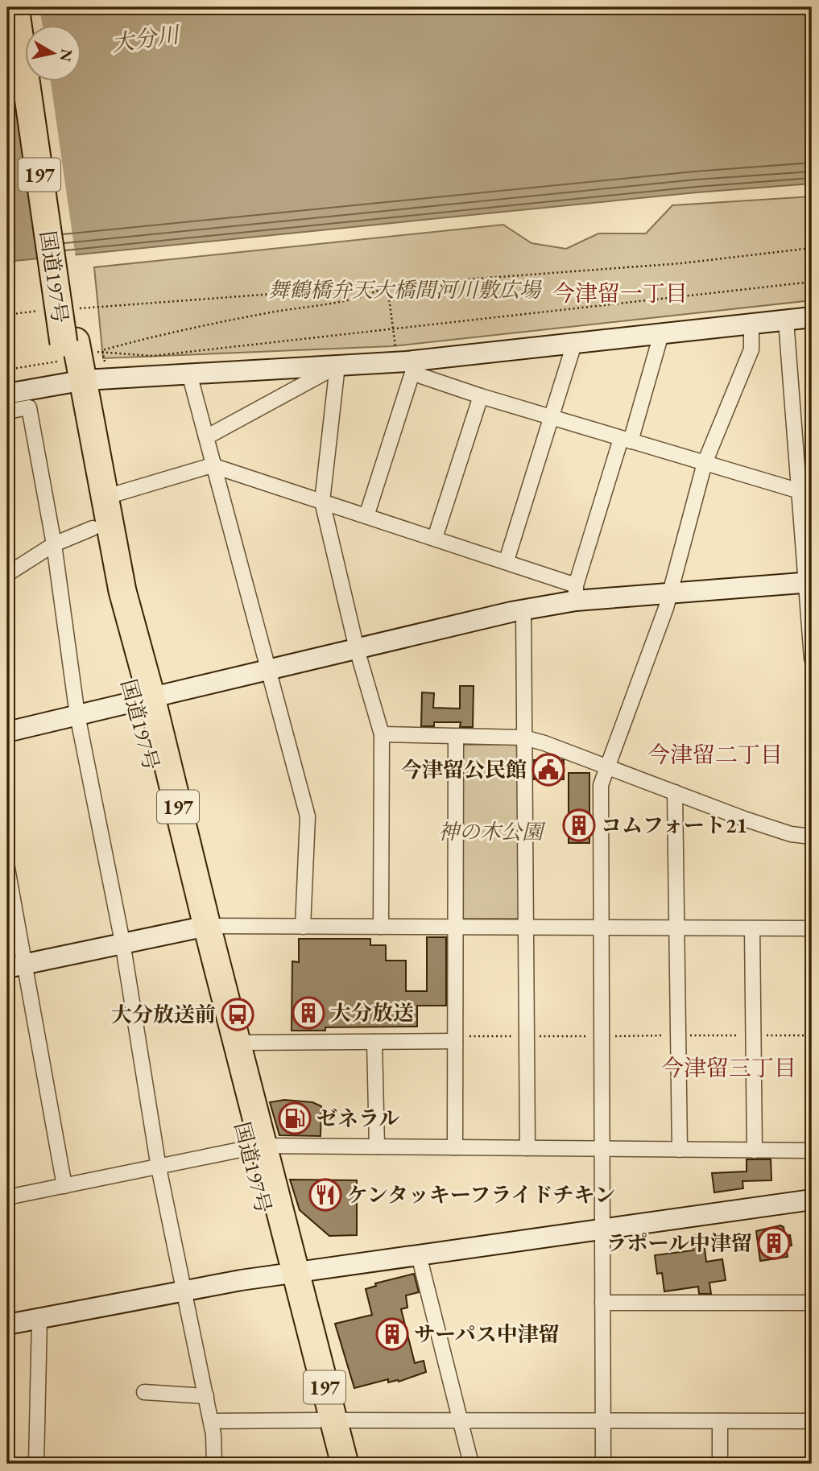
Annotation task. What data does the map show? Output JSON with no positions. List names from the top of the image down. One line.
{"streets":{"highway":["197","国道197号"]},"districts":["今津留一丁目","今津留二丁目","今津留三丁目"],"water":["大分川"],"parks":["舞鶴橋弁天大橋間河川敷広場","神の木公園"],"places":{"public building":["今津留公民館"],"building":["コムフォート21","大分放送","ラポール中津留","サーパス中津留"],"bus stop":["大分放送前"],"fuel station":["ゼネラル"],"restaurant":["ケンタッキーフライドチキン"]},"north":"right"}
